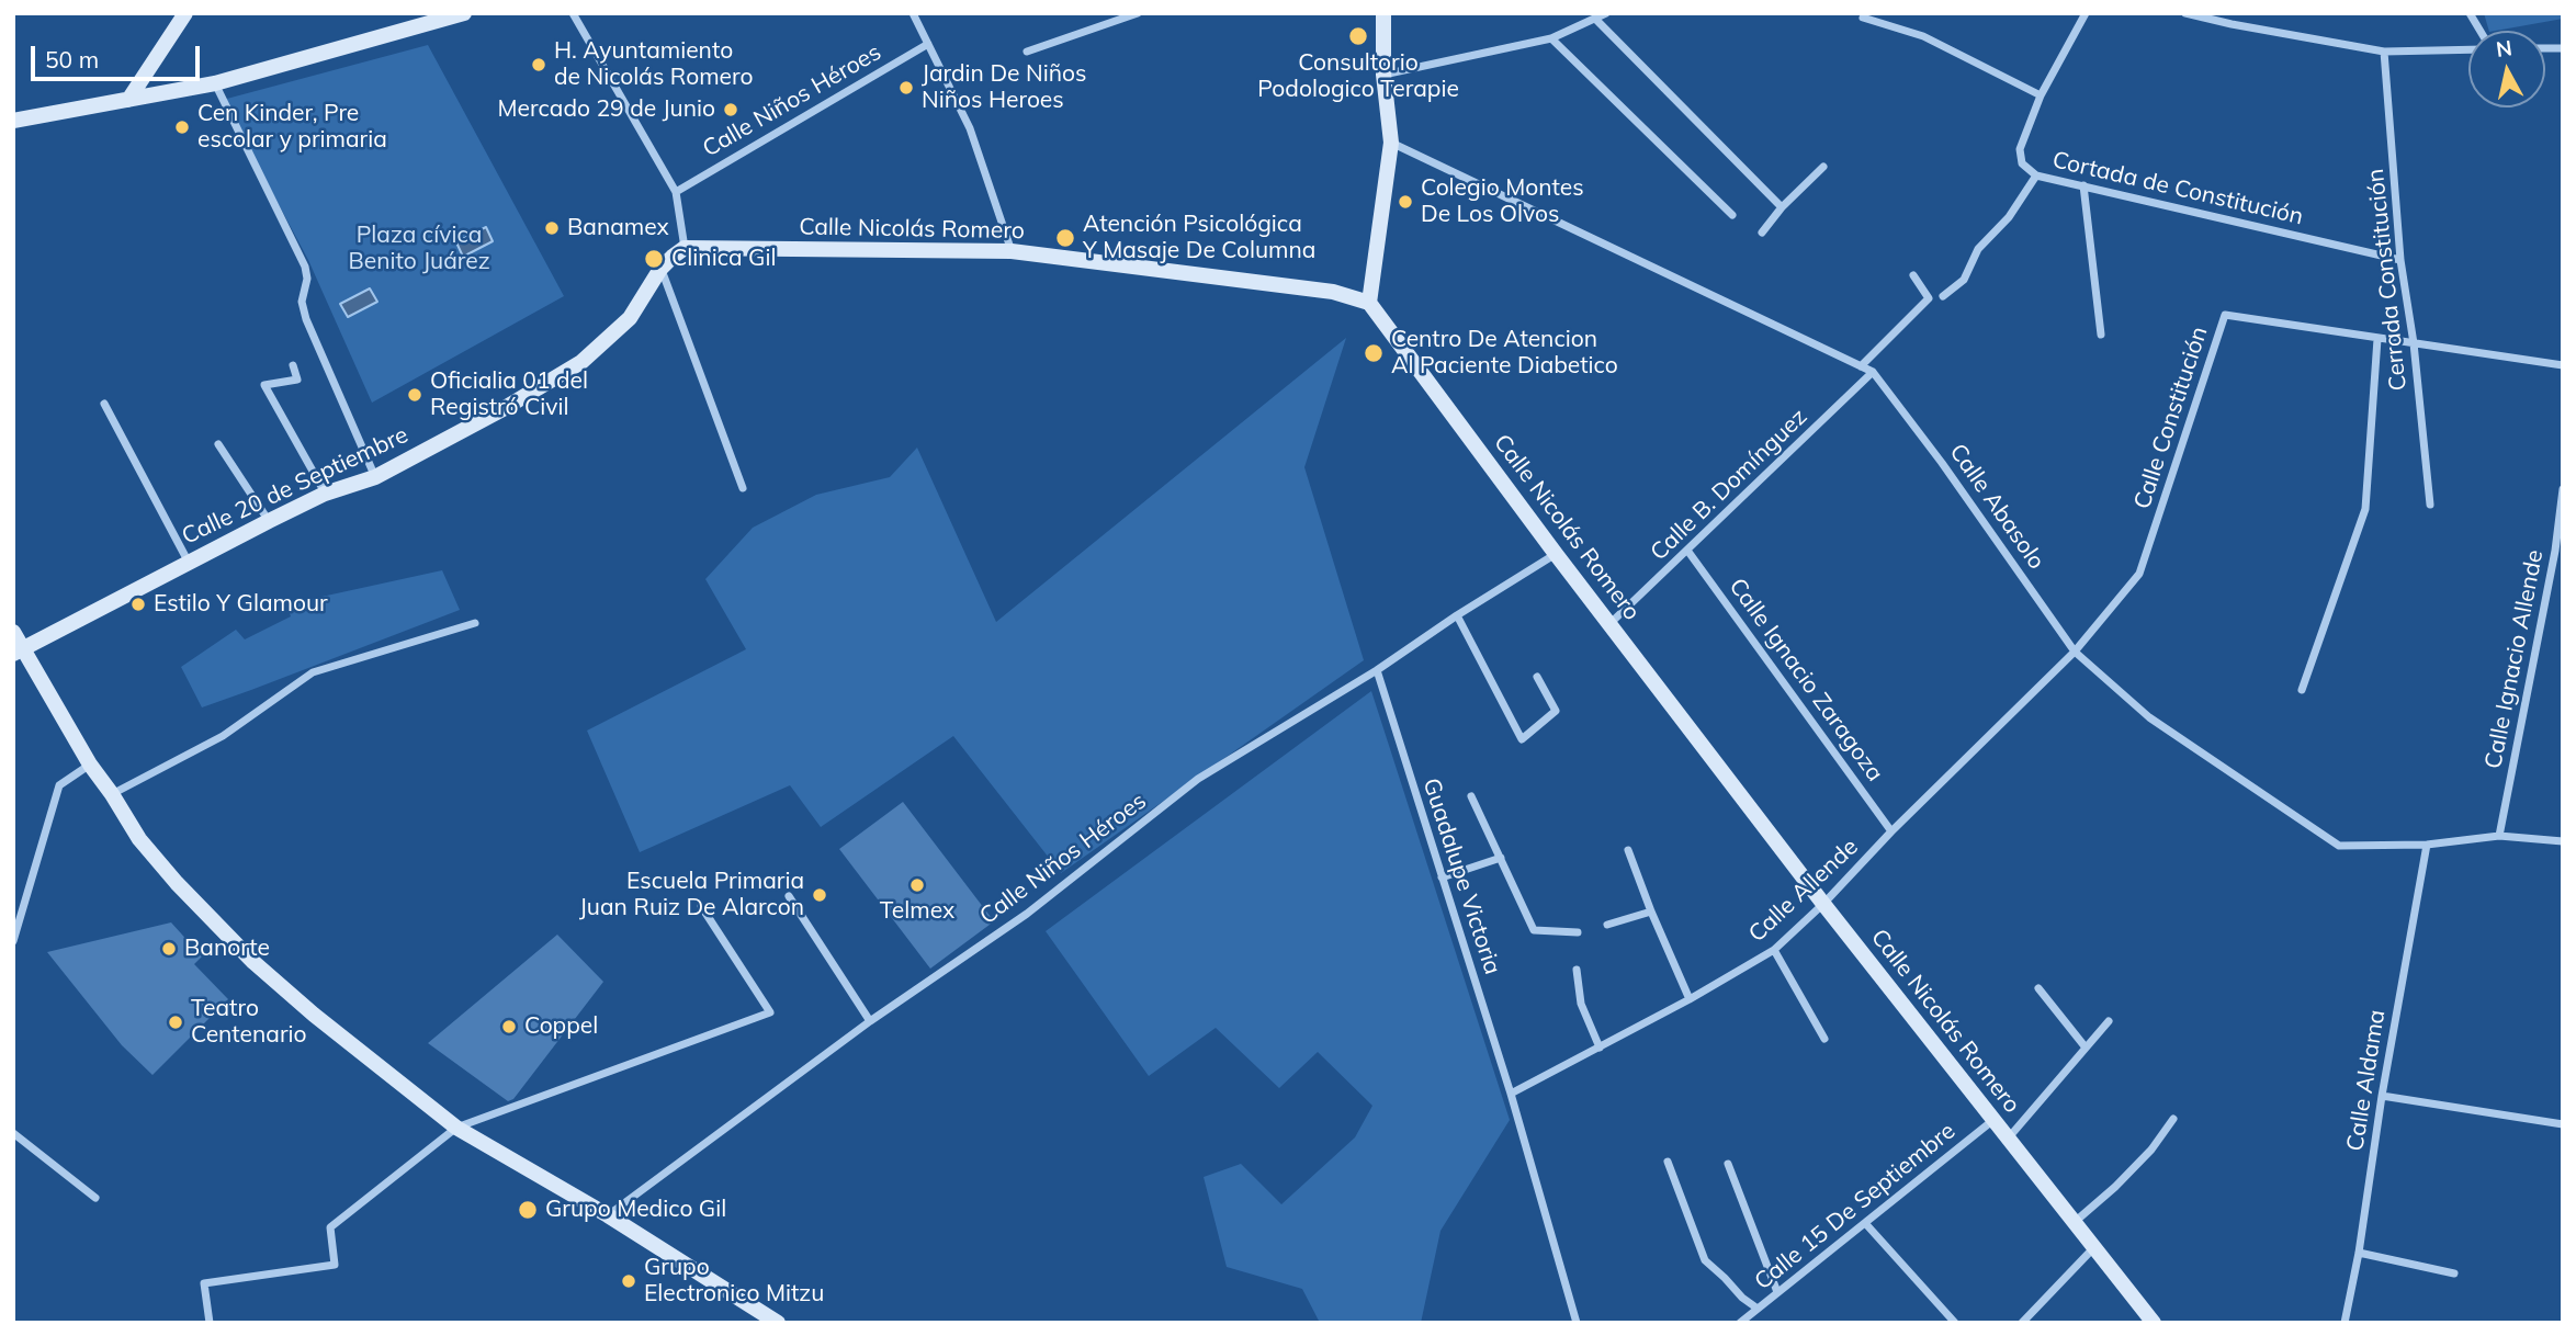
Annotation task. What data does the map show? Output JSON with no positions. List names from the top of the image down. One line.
{"streets":{"main road":["Calle Nicolás Romero","Calle 20 de Septiembre"],"street":["Calle Niños Héroes","Cortada de Constitución","Cerrada Constitución","Calle Constitución","Calle B. Domínguez","Calle Abasolo","Calle Ignacio Allende","Calle Ignacio Zaragoza","Guadalupe Victoria","Calle Allende","Calle Aldama","Calle 15 De Septiembre"]},"crossings":[["Calle Niños Héroes","Calle Nicolás Romero"],["Calle Niños Héroes","Guadalupe Victoria"],["Cortada de Constitución","Cerrada Constitución"],["Calle Nicolás Romero","Calle B. Domínguez"],["Calle Nicolás Romero","Calle 20 de Septiembre"],["Calle Nicolás Romero","Calle Allende"],["Calle Nicolás Romero","Calle 15 De Septiembre"],["Cerrada Constitución","Calle Constitución"],["Calle Constitución","Calle Abasolo"],["Calle Constitución","Calle Allende"],["Calle B. Domínguez","Calle Abasolo"],["Calle B. Domínguez","Calle Ignacio Zaragoza"],["Calle Abasolo","Calle Ignacio Allende"],["Calle Abasolo","Calle Allende"],["Calle Abasolo","Calle Aldama"],["Calle Ignacio Zaragoza","Calle Allende"],["Guadalupe Victoria","Calle Allende"]],"parks":["Plaza cívica Benito Juárez"],"places":["Consultorio Podologico Terapie","H. Ayuntamiento de Nicolás Romero","Jardin De Niños Niños Heroes","Mercado 29 de Junio","Cen Kinder, Pre escolar y primaria","Colegio Montes De Los Olvos","Banamex","Atención Psicológica Y Masaje De Columna","Clinica Gil","Centro De Atencion Al Paciente Diabetico","Oficialia 01 del Registró Civil","Estilo Y Glamour","Telmex","Escuela Primaria Juan Ruiz De Alarcon","Banorte","Teatro Centenario","Coppel","Grupo Medico Gil","Grupo Electronico Mitzu"],"scale_bar":"50 m","north":"top"}
